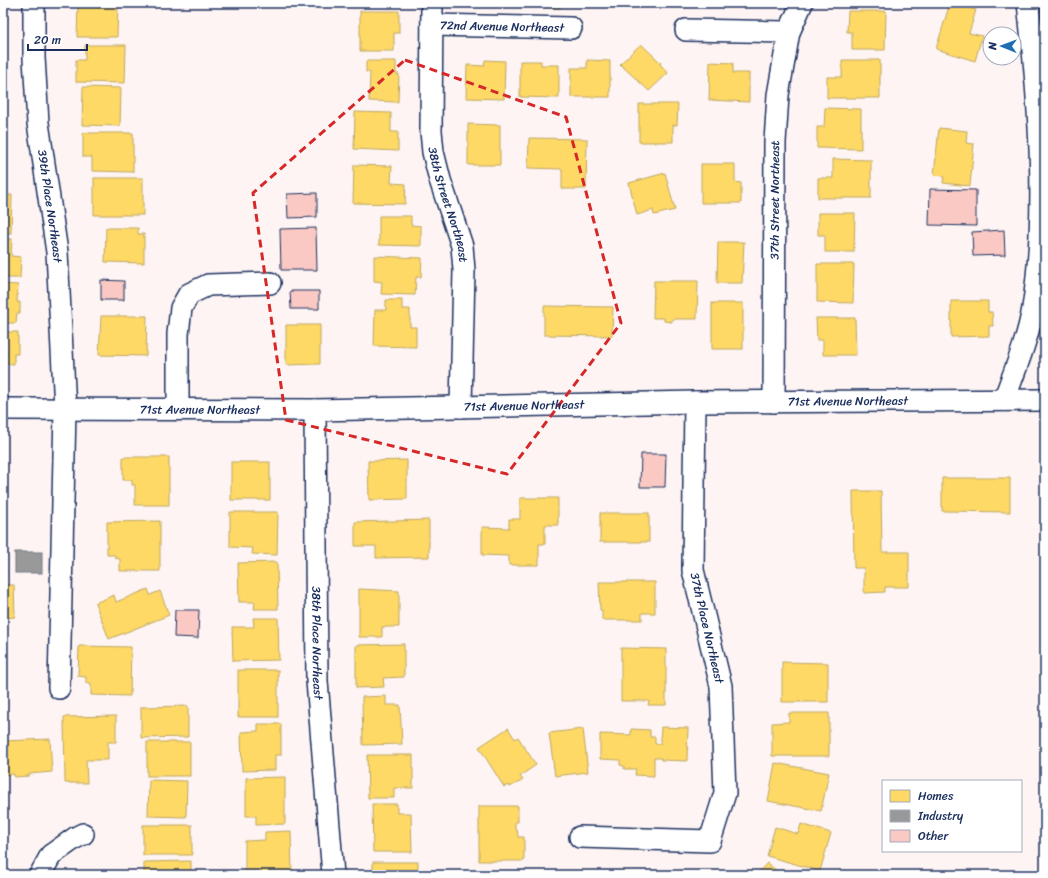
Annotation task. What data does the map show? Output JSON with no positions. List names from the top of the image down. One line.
{"streets":{"street":["72nd Avenue Northeast","37th Street Northeast","38th Street Northeast","39th Place Northeast","71st Avenue Northeast","37th Place Northeast","38th Place Northeast"]},"crossings":[["72nd Avenue Northeast","38th Street Northeast"],["37th Street Northeast","71st Avenue Northeast"],["38th Street Northeast","71st Avenue Northeast"],["39th Place Northeast","71st Avenue Northeast"],["71st Avenue Northeast","37th Place Northeast"],["71st Avenue Northeast","38th Place Northeast"]],"legend":["Homes","Industry","Other"],"scale_bar":"20 m","north":"left"}
